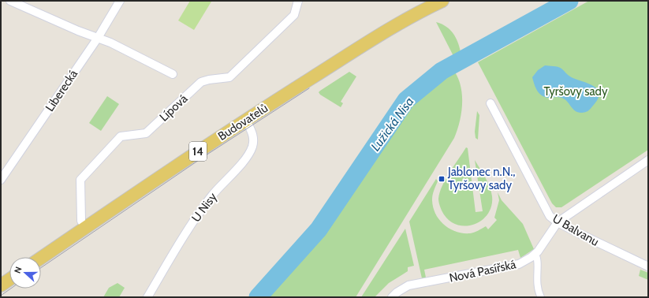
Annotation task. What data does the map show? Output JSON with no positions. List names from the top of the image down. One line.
{"streets":{"main road":["Budovatelů","14"],"street":["Liberecká","Lípová","U Nisy","U Balvanu","Nová Pasířská"]},"crossings":[["Lípová","Budovatelů"],["Budovatelů","U Nisy"],["U Balvanu","Nová Pasířská"]],"water":["Lužická Nisa"],"parks":["Tyršovy sady"],"places":{"transit":["Jablonec n.N., Tyršovy sady"]},"north":"left"}
